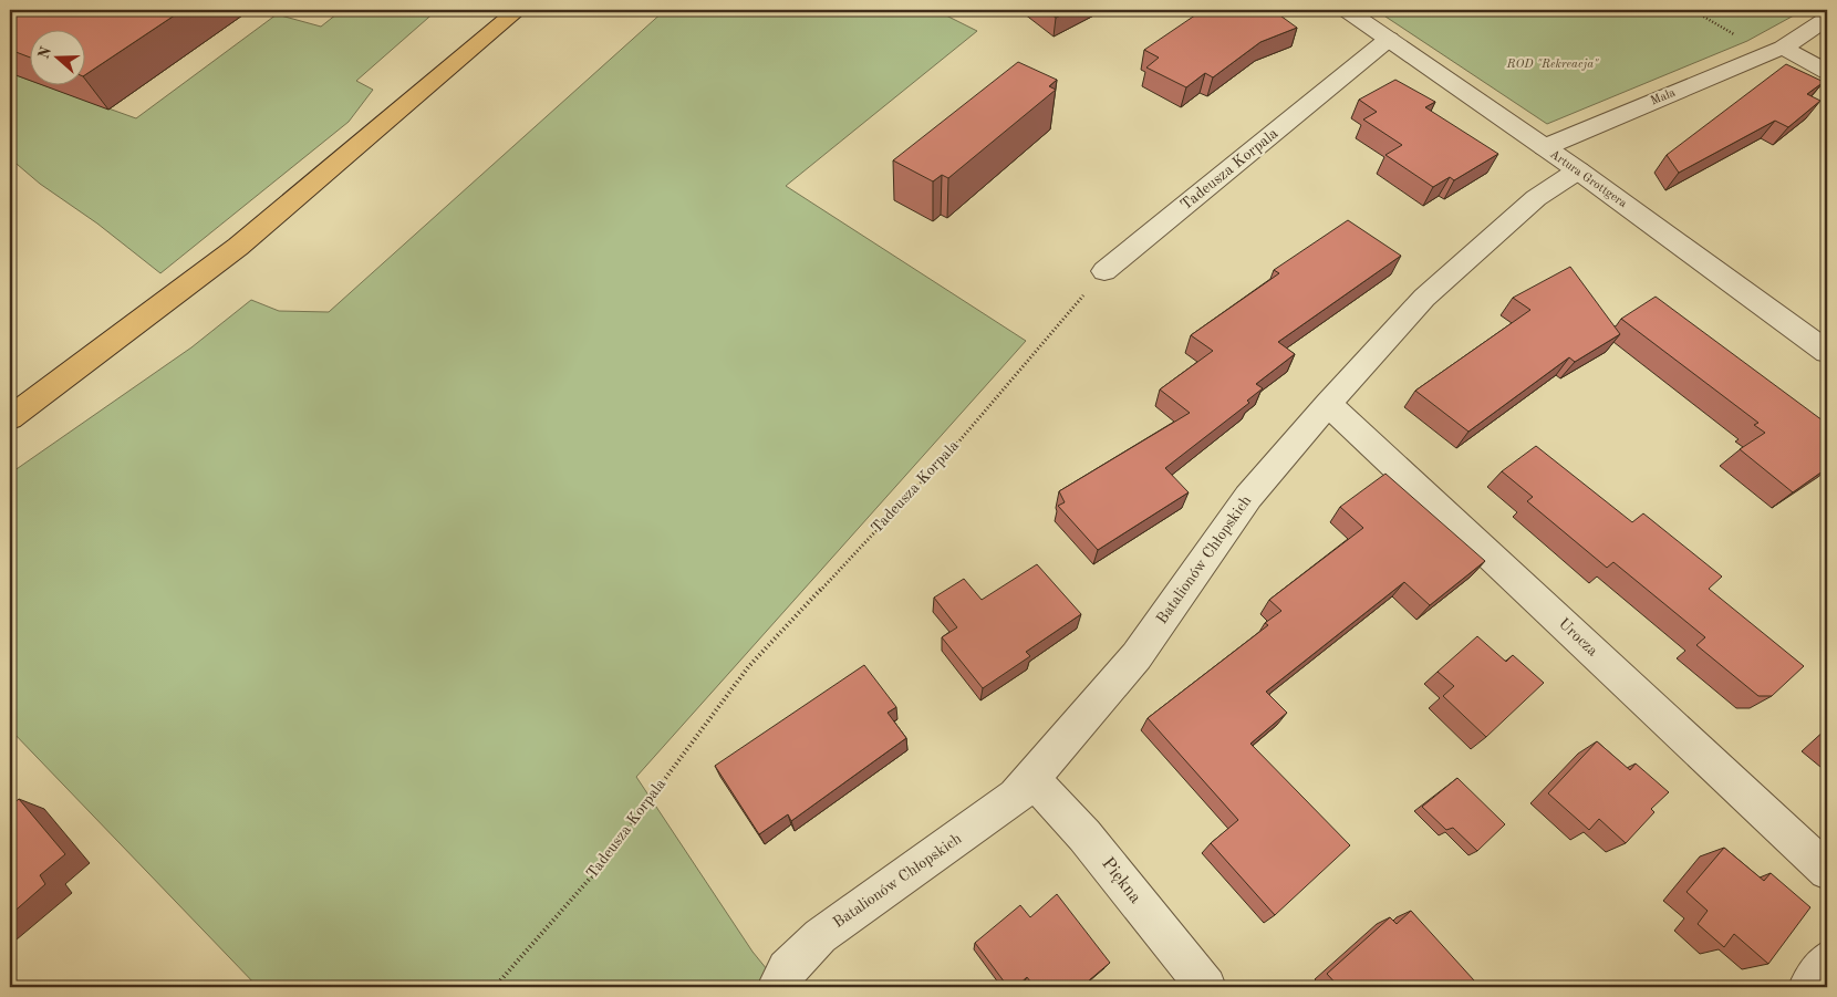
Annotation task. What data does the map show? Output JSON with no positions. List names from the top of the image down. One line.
{"streets":{"street":["Mała","Tadeusza Korpala","Artura Grottgera","Batalionów Chłopskich","Urocza","Piękna"]},"crossings":[["Mała","Artura Grottgera"],["Tadeusza Korpala","Artura Grottgera"],["Artura Grottgera","Batalionów Chłopskich"],["Batalionów Chłopskich","Urocza"],["Batalionów Chłopskich","Piękna"]],"parks":["ROD \"Rekreacja\""],"north":"left"}
